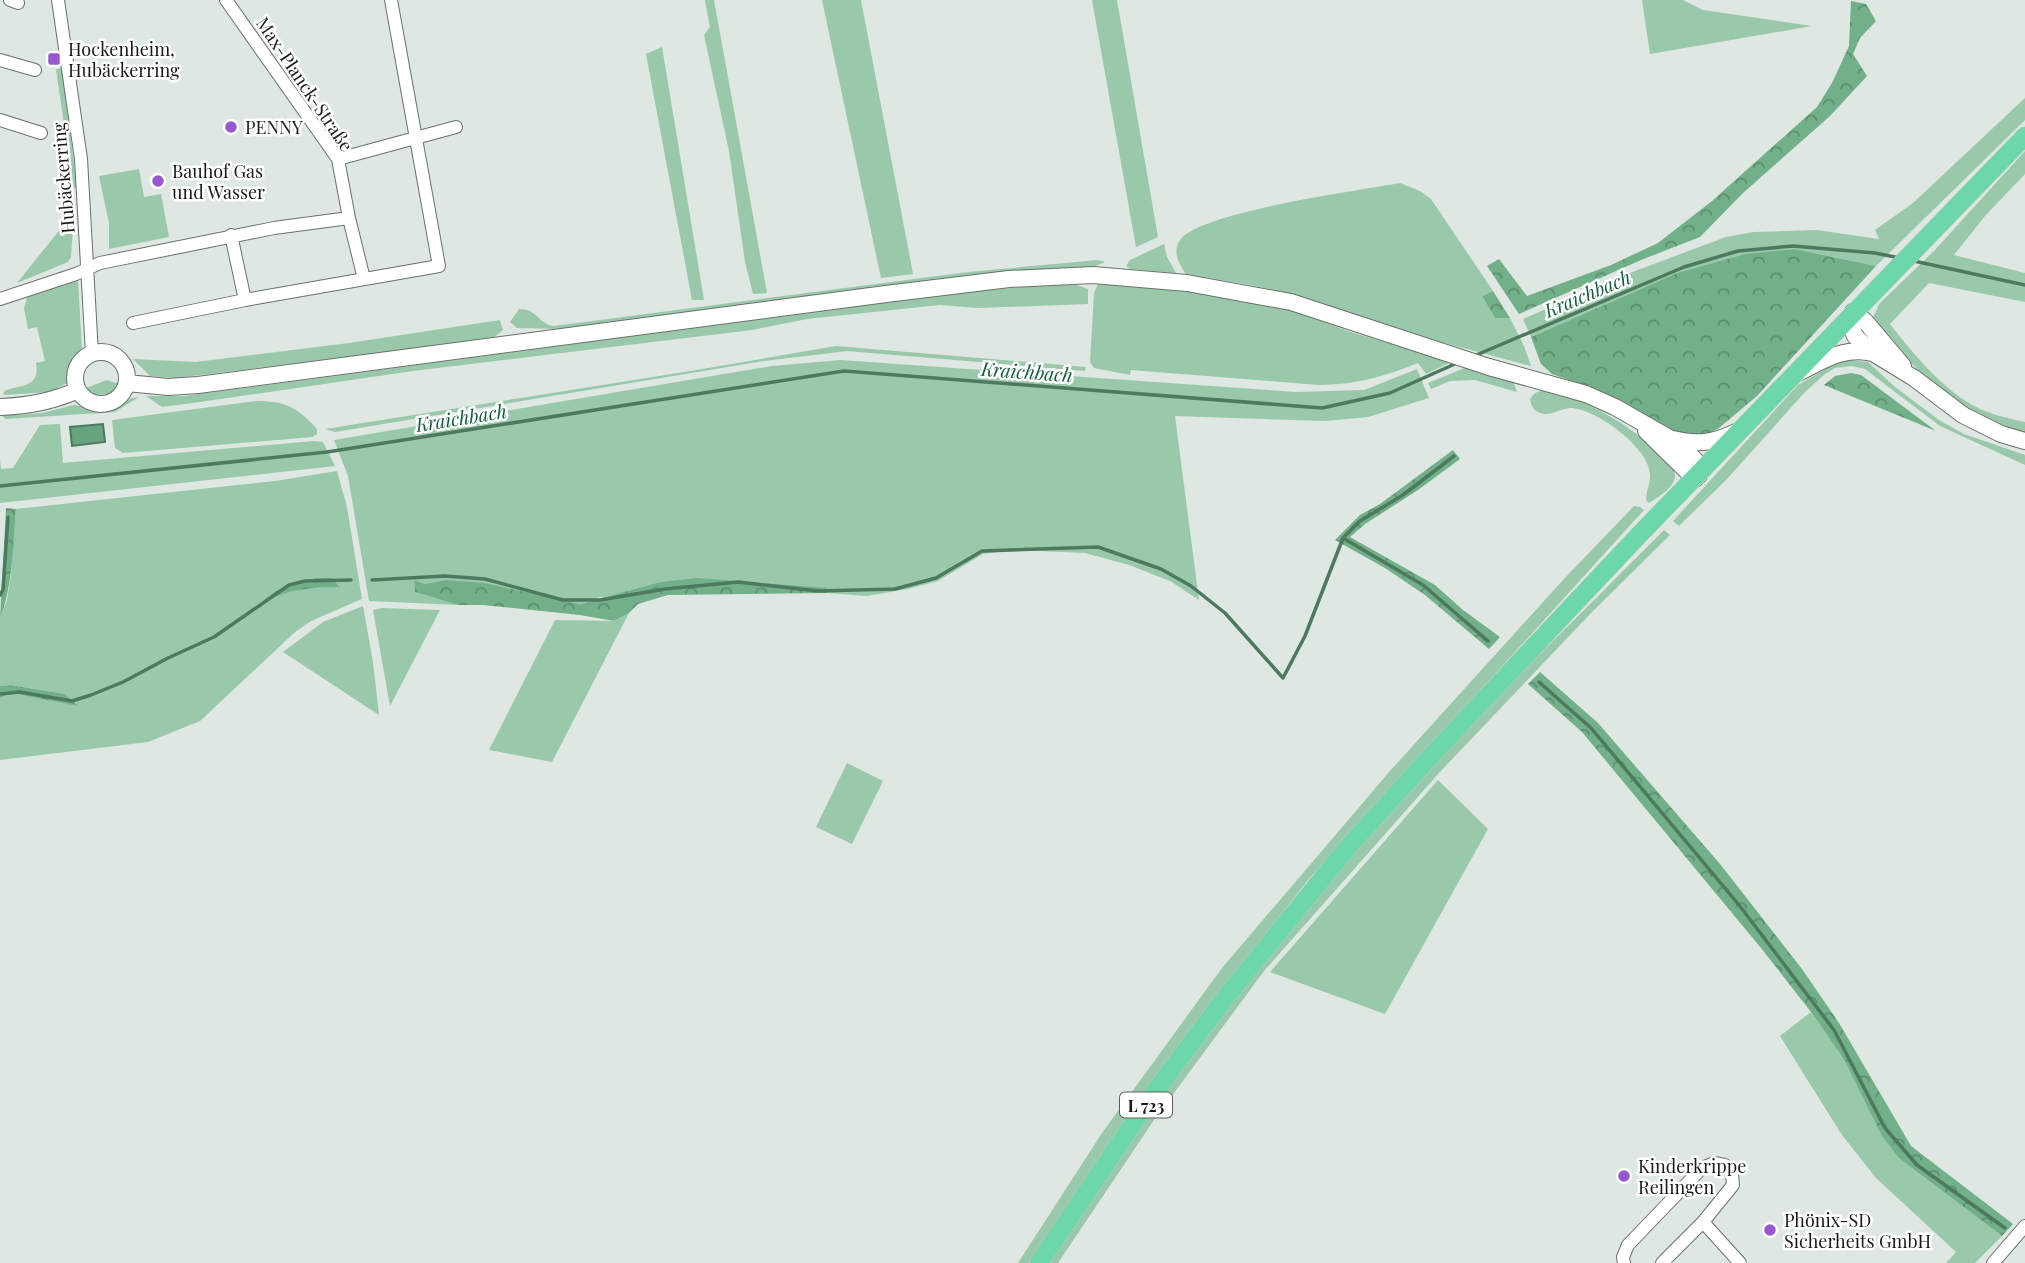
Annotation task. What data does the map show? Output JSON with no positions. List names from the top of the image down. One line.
{"streets":{"main road":["L 723"],"street":["Max-Planck-Straße","Hubäckerring"]},"water":["Kraichbach"],"places":{"transit":["Hockenheim, Hubäckerring"],"other":["PENNY","Bauhof Gas und Wasser","Kinderkrippe Reilingen","Phönix-SD Sicherheits GmbH"]}}
